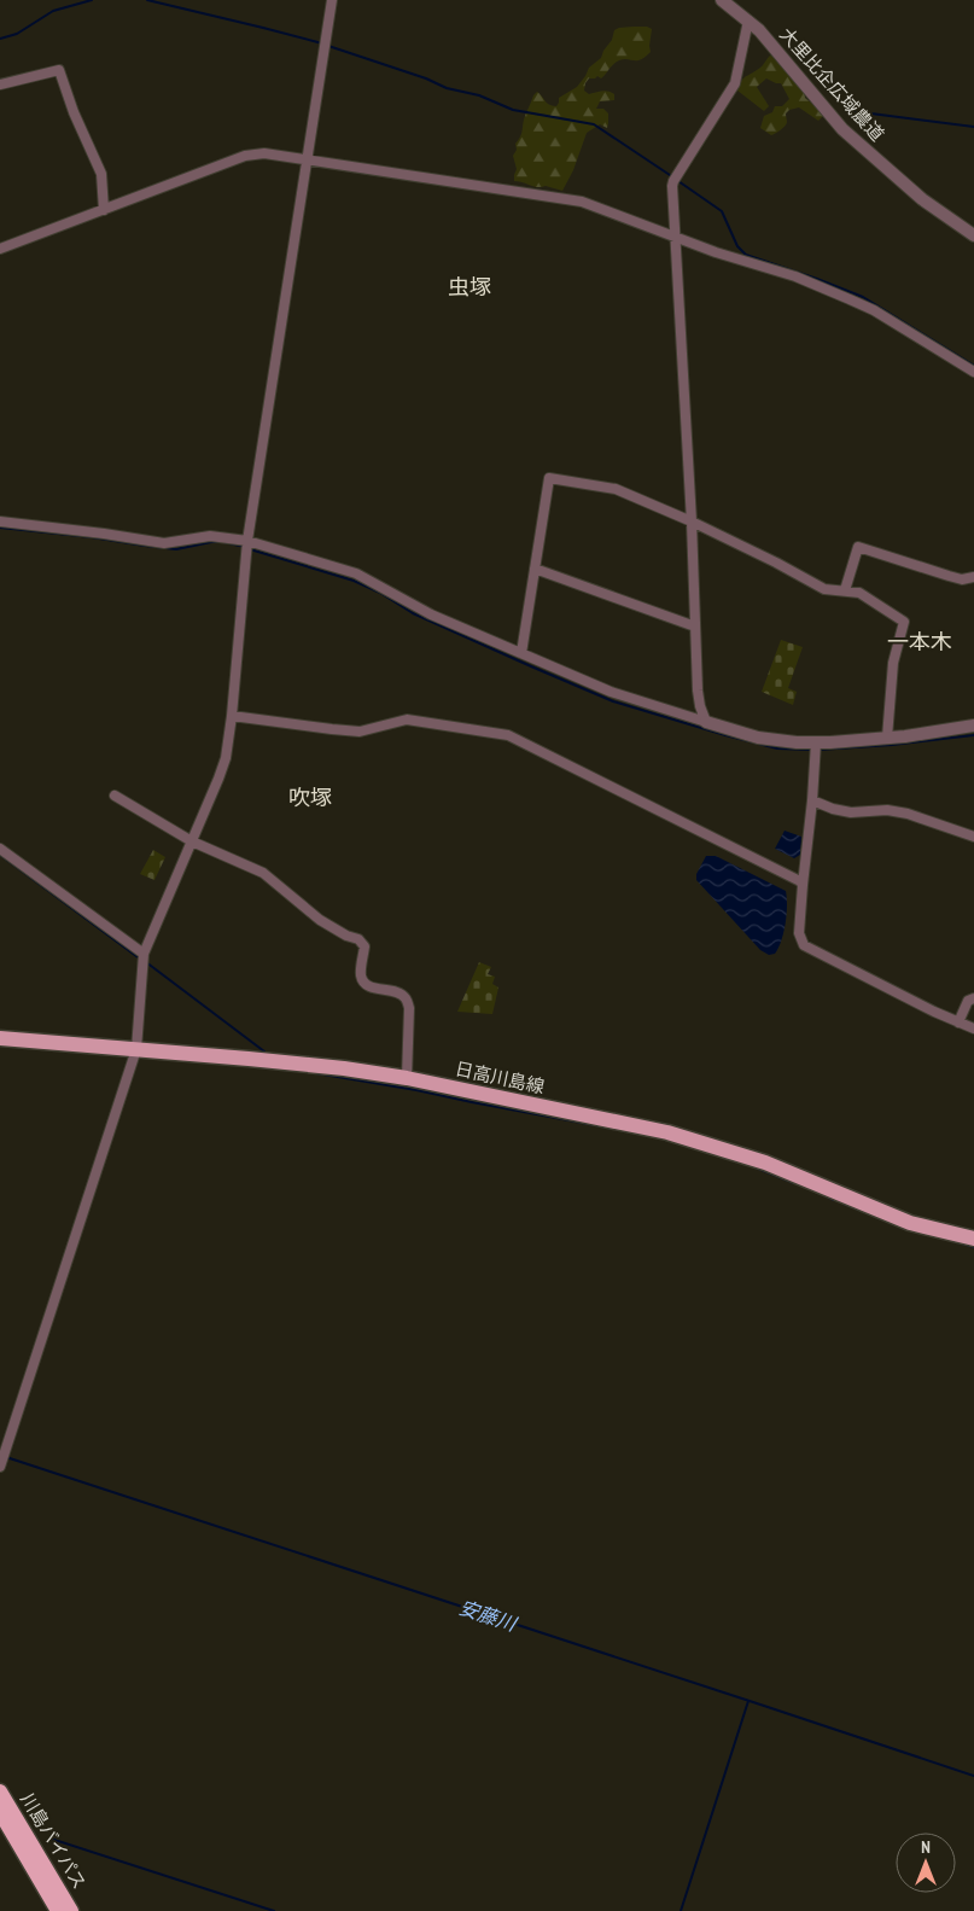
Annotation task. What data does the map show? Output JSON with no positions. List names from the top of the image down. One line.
{"streets":{"highway":["川島バイパス"],"main road":["日高川島線"],"street":["大里比企広域農道"]},"districts":["虫塚","一本木","吹塚"],"water":["安藤川"],"north":"top"}
